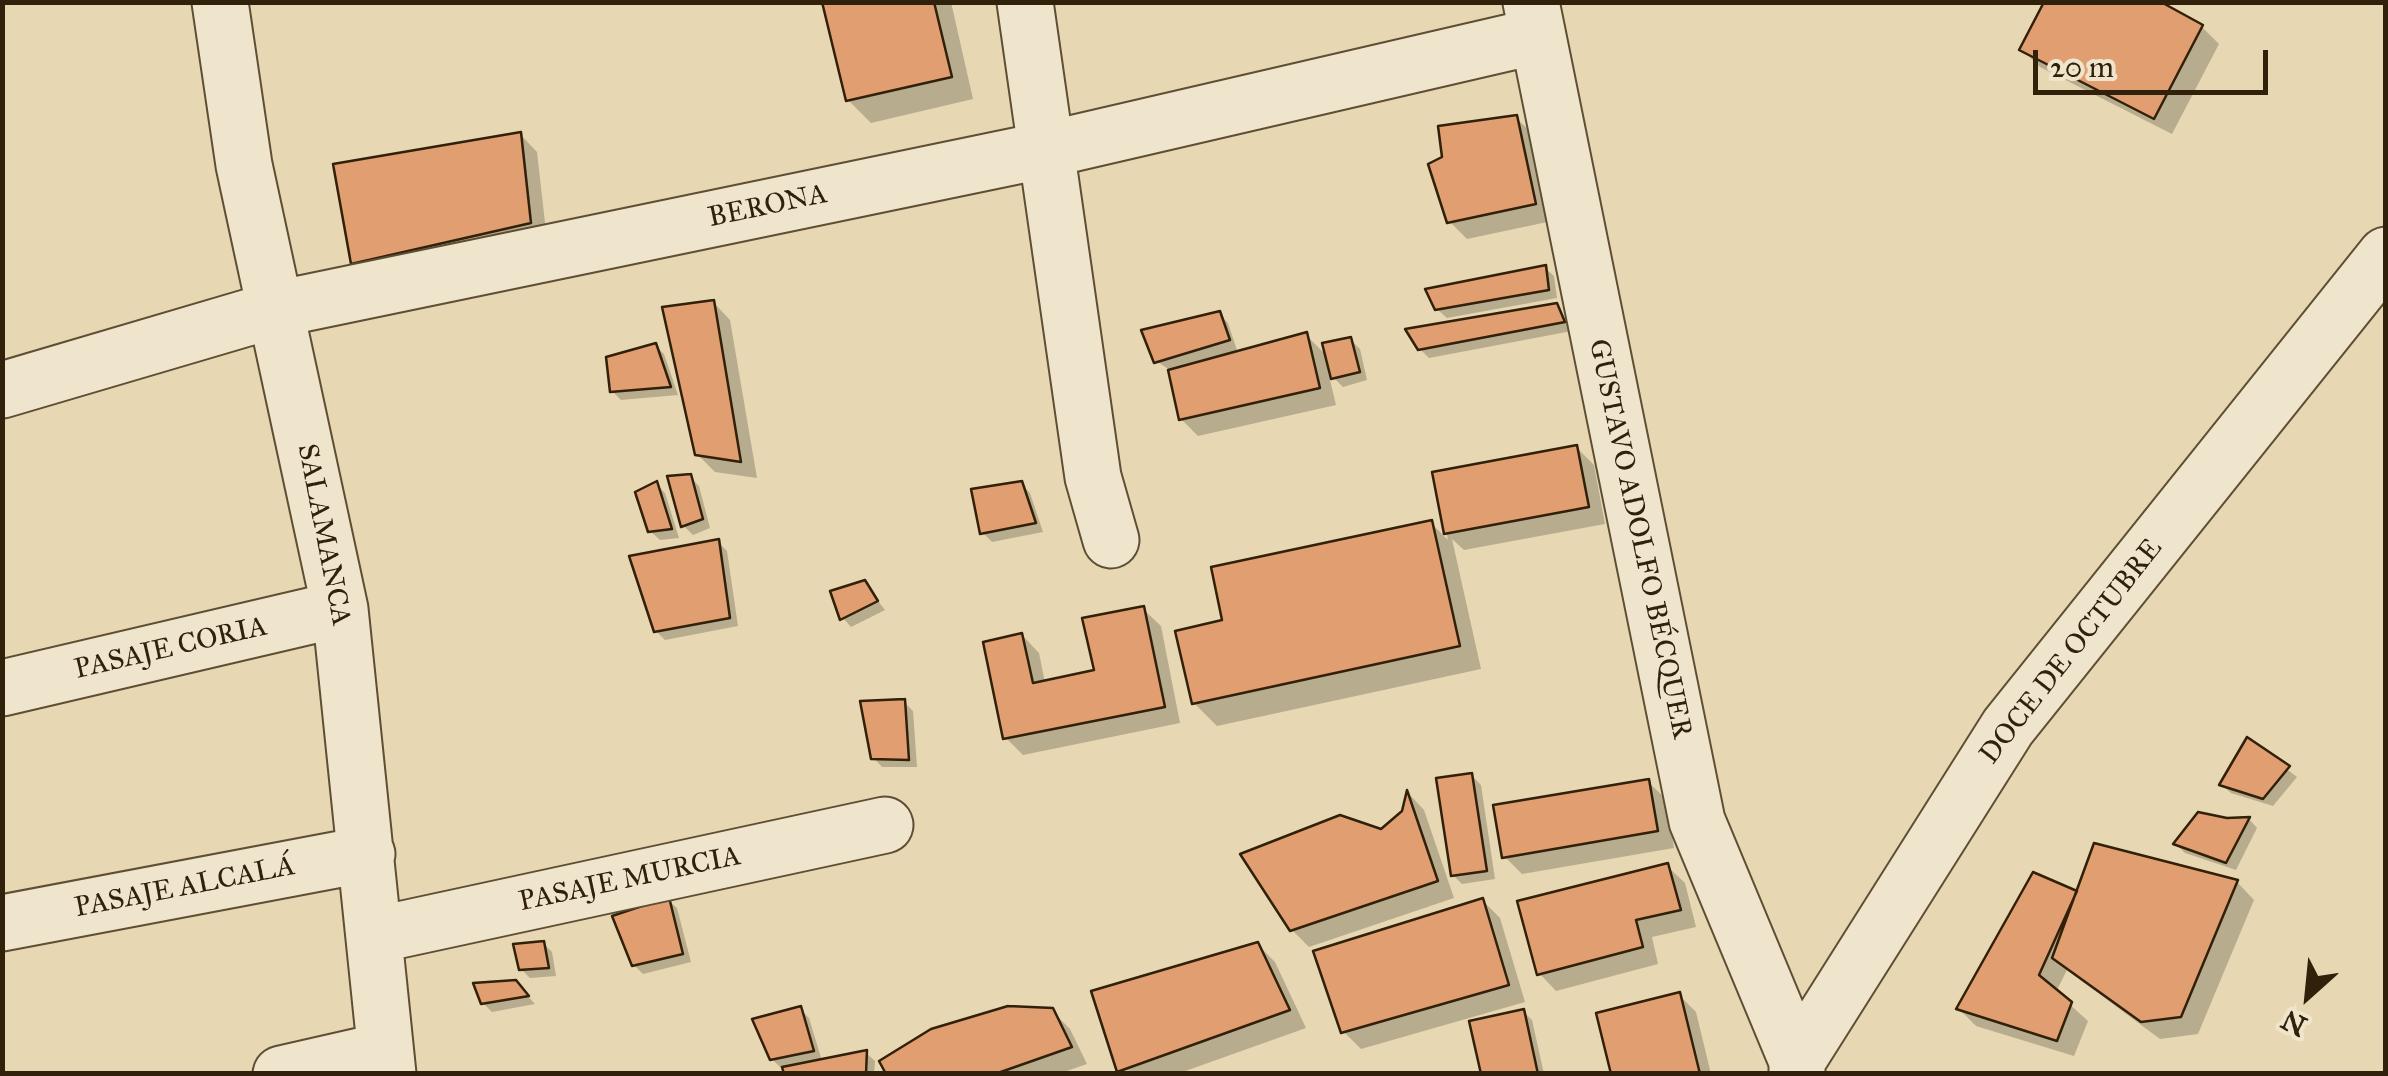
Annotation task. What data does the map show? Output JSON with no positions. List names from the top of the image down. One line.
{"streets":{"street":["BERONA","SALAMANCA","GUSTAVO ADOLFO BÉCQUER","PASAJE CORIA","DOCE DE OCTUBRE","PASAJE MURCIA","PASAJE ALCALÁ"]},"crossings":[["BERONA","SALAMANCA"],["BERONA","GUSTAVO ADOLFO BÉCQUER"],["SALAMANCA","PASAJE CORIA"],["SALAMANCA","PASAJE MURCIA"],["SALAMANCA","PASAJE ALCALÁ"],["GUSTAVO ADOLFO BÉCQUER","DOCE DE OCTUBRE"]],"scale_bar":"20 m","north":"bottom left"}
